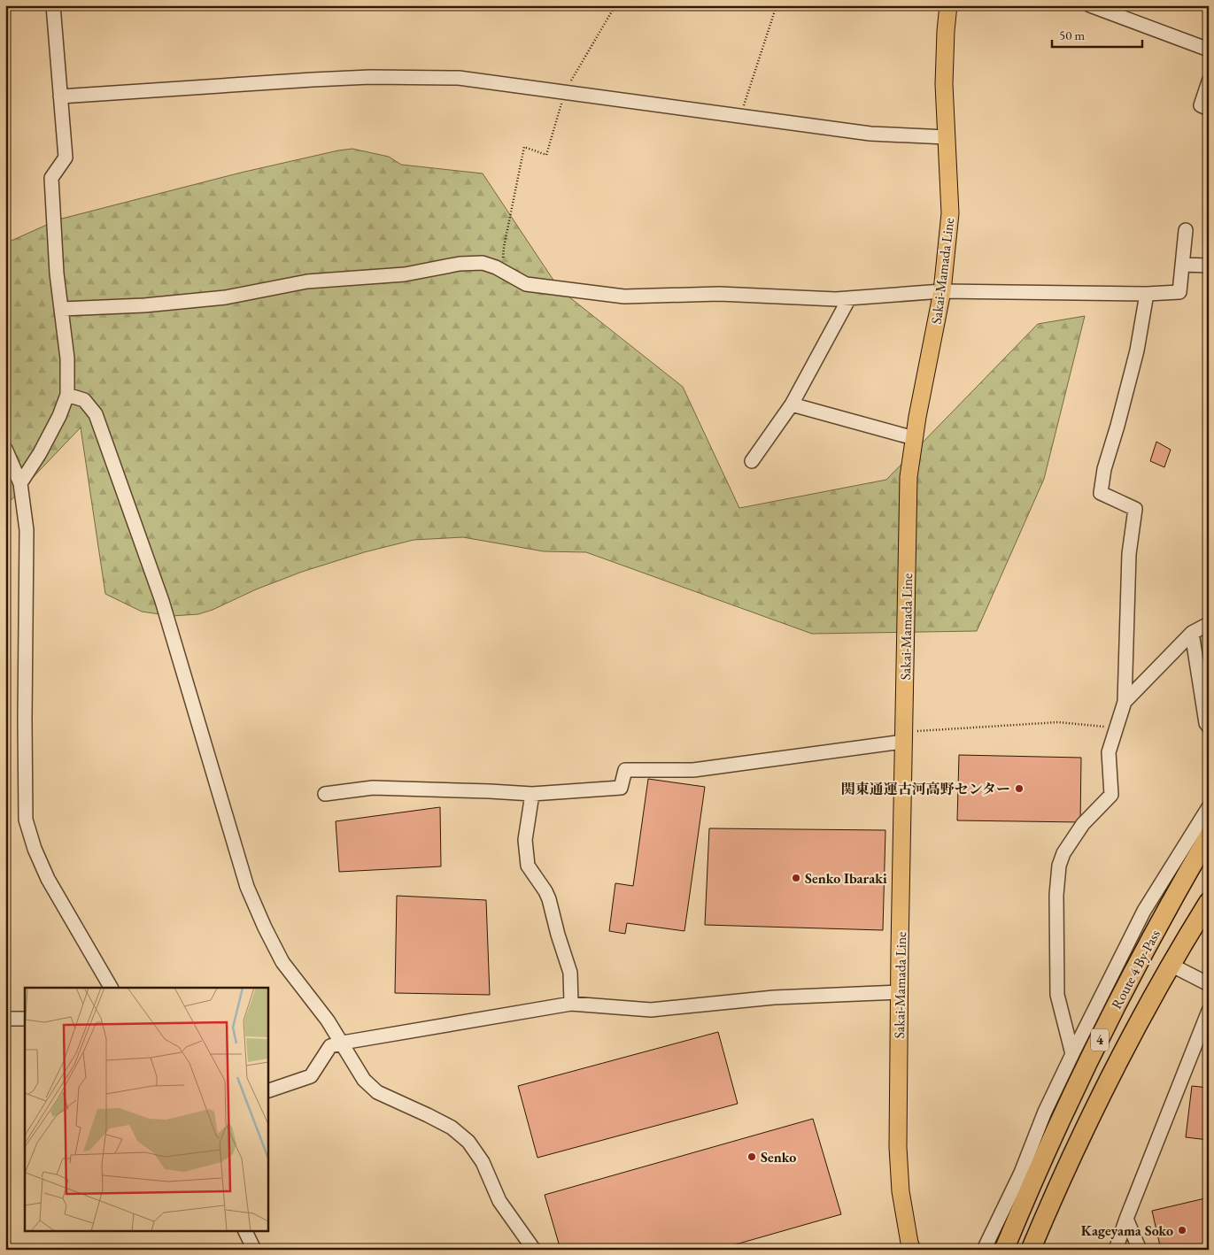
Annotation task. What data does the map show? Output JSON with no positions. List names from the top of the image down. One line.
{"streets":{"highway":["Route 4 By-Pass","4"],"main road":["Sakai-Mamada Line"]},"places":["関東通運古河高野センター","Senko Ibaraki","Senko","Kageyama Soko"],"scale_bar":"50 m"}
